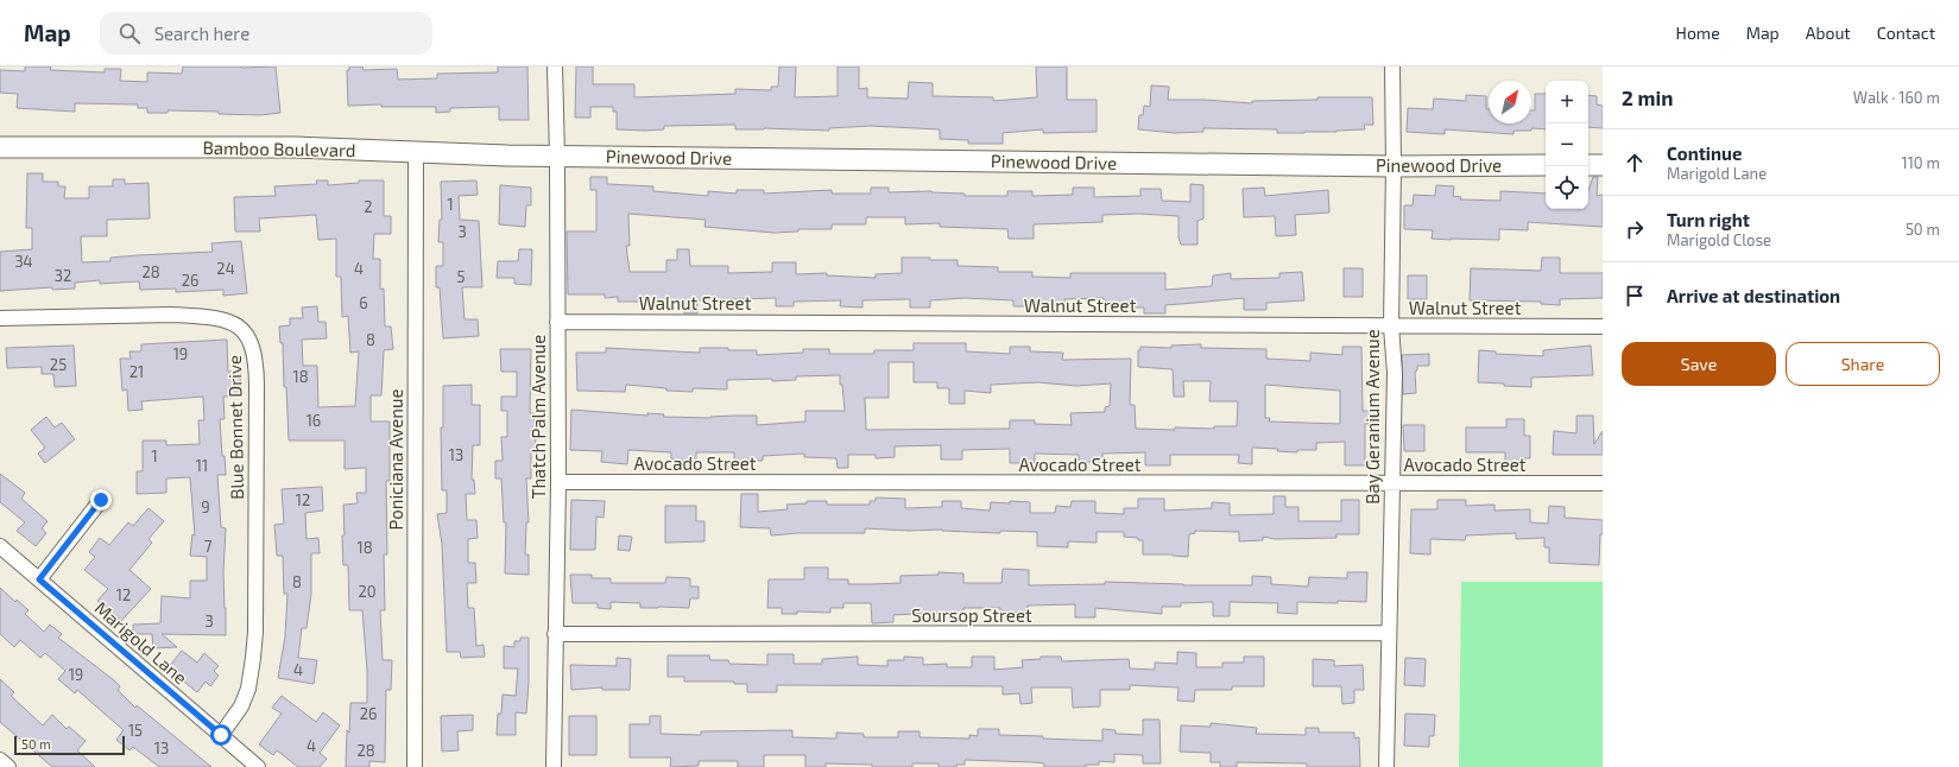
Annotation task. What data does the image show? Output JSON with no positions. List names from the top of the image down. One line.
{"streets":{"main road":["Bamboo Boulevard","Pinewood Drive"],"street":["Walnut Street","Thatch Palm Avenue","Bay Geranium Avenue","Blue Bonnet Drive","Poniciana Avenue","Avocado Street","Soursop Street","Marigold Lane"]},"crossings":[["Bamboo Boulevard","Pinewood Drive"],["Bamboo Boulevard","Thatch Palm Avenue"],["Bamboo Boulevard","Poniciana Avenue"],["Pinewood Drive","Thatch Palm Avenue"],["Pinewood Drive","Bay Geranium Avenue"],["Walnut Street","Thatch Palm Avenue"],["Walnut Street","Bay Geranium Avenue"],["Thatch Palm Avenue","Avocado Street"],["Thatch Palm Avenue","Soursop Street"],["Bay Geranium Avenue","Avocado Street"],["Bay Geranium Avenue","Soursop Street"],["Blue Bonnet Drive","Marigold Lane"]],"house_numbers":["1","2","3","34","24","4","28","32","5","26","6","8","19","25","21","18","16","13","1","11","12","9","7","18","8","20","12","3","4","19","26","15","4","13","28"],"scale_bar":"50 m","north":"top right","page":{"header":"Map","search":"Search here","nav":["Home","Map","About","Contact"],"heading":["2 min","Walk · 160 m"],"map_buttons":["+","−"],"list":[["Continue","Marigold Lane","110 m"],["Turn right","Marigold Close","50 m"],"Arrive at destination"],"buttons":["Save","Share"],"scale":"50 m"}}
